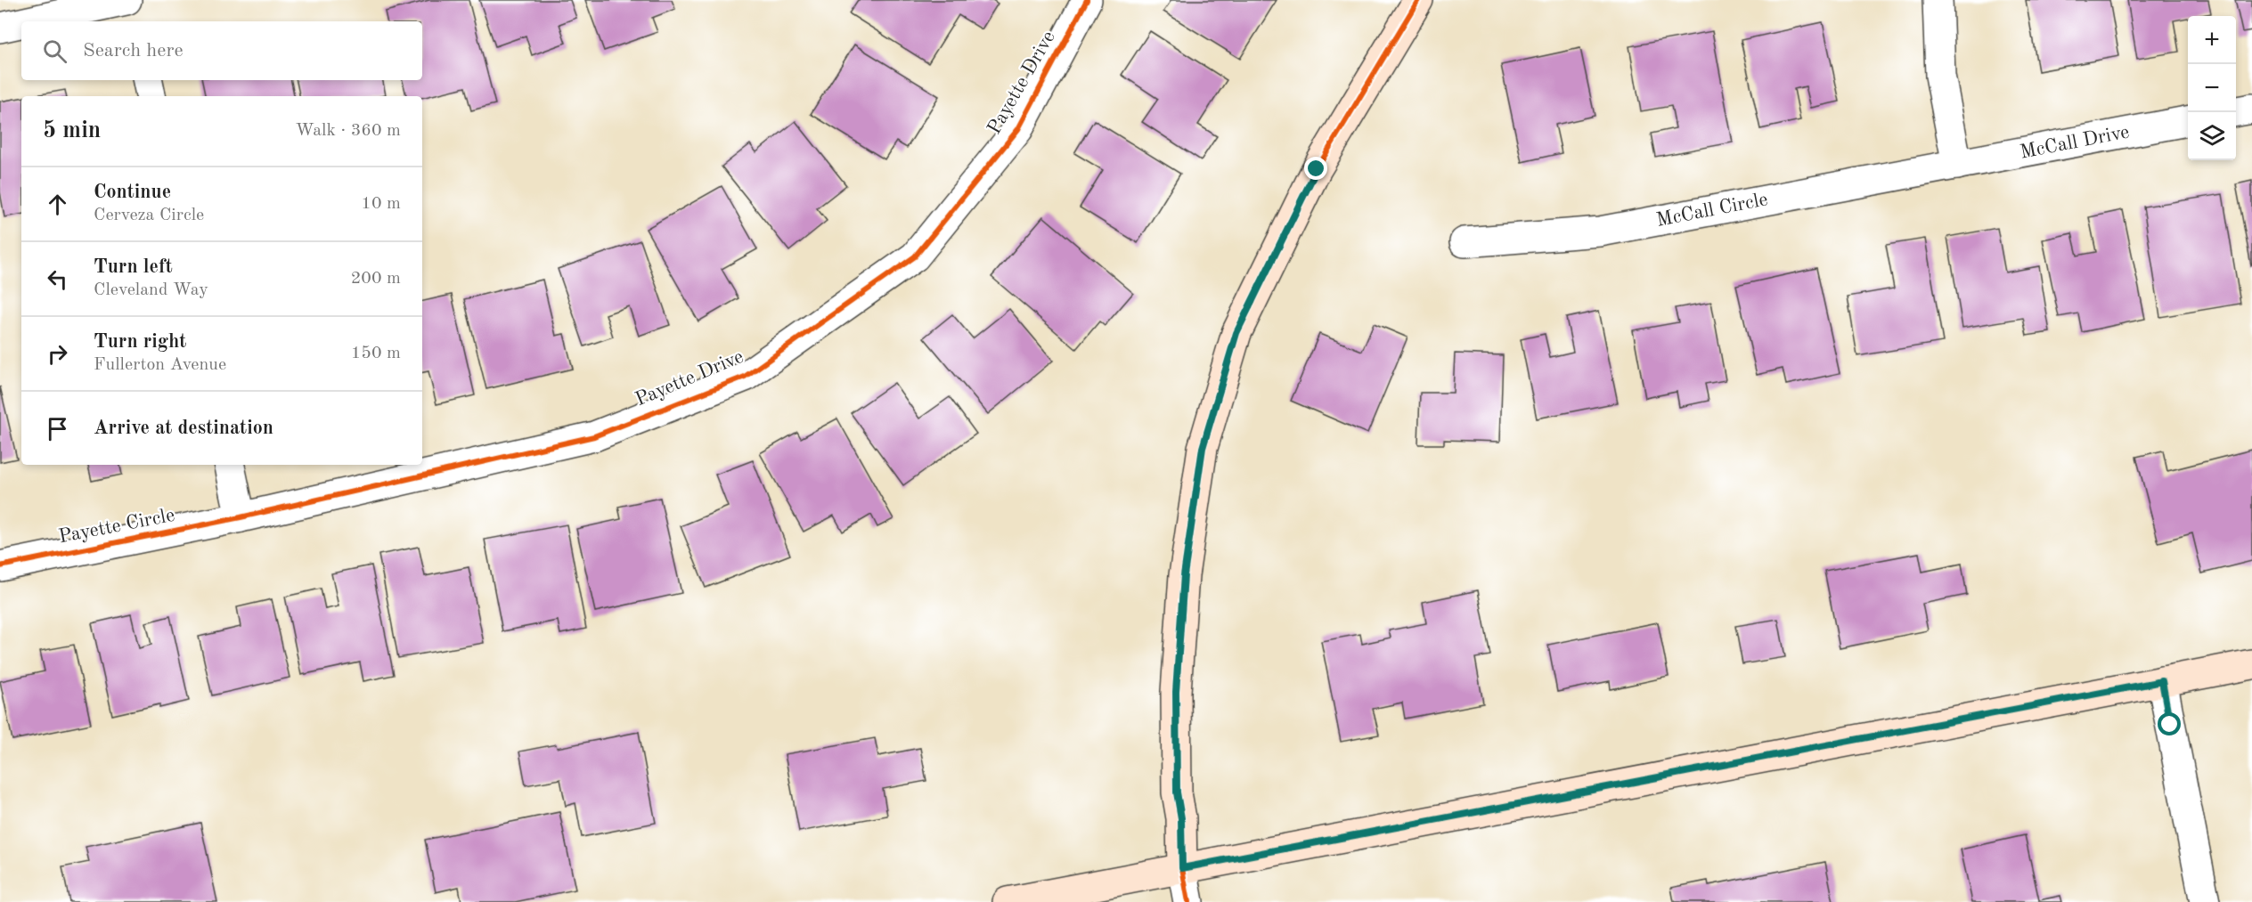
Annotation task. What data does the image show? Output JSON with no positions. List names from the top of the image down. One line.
{"streets":{"street":["Payette Drive","McCall Drive","McCall Circle","Payette Circle"]},"crossings":[["Payette Drive","Payette Circle"],["McCall Drive","McCall Circle"]],"page":{"map_buttons":["+","−"],"search":"Search here","heading":["5 min","Walk · 360 m"],"list":[["Continue","Cerveza Circle","10 m"],["Turn left","Cleveland Way","200 m"],["Turn right","Fullerton Avenue","150 m"],"Arrive at destination"]}}
